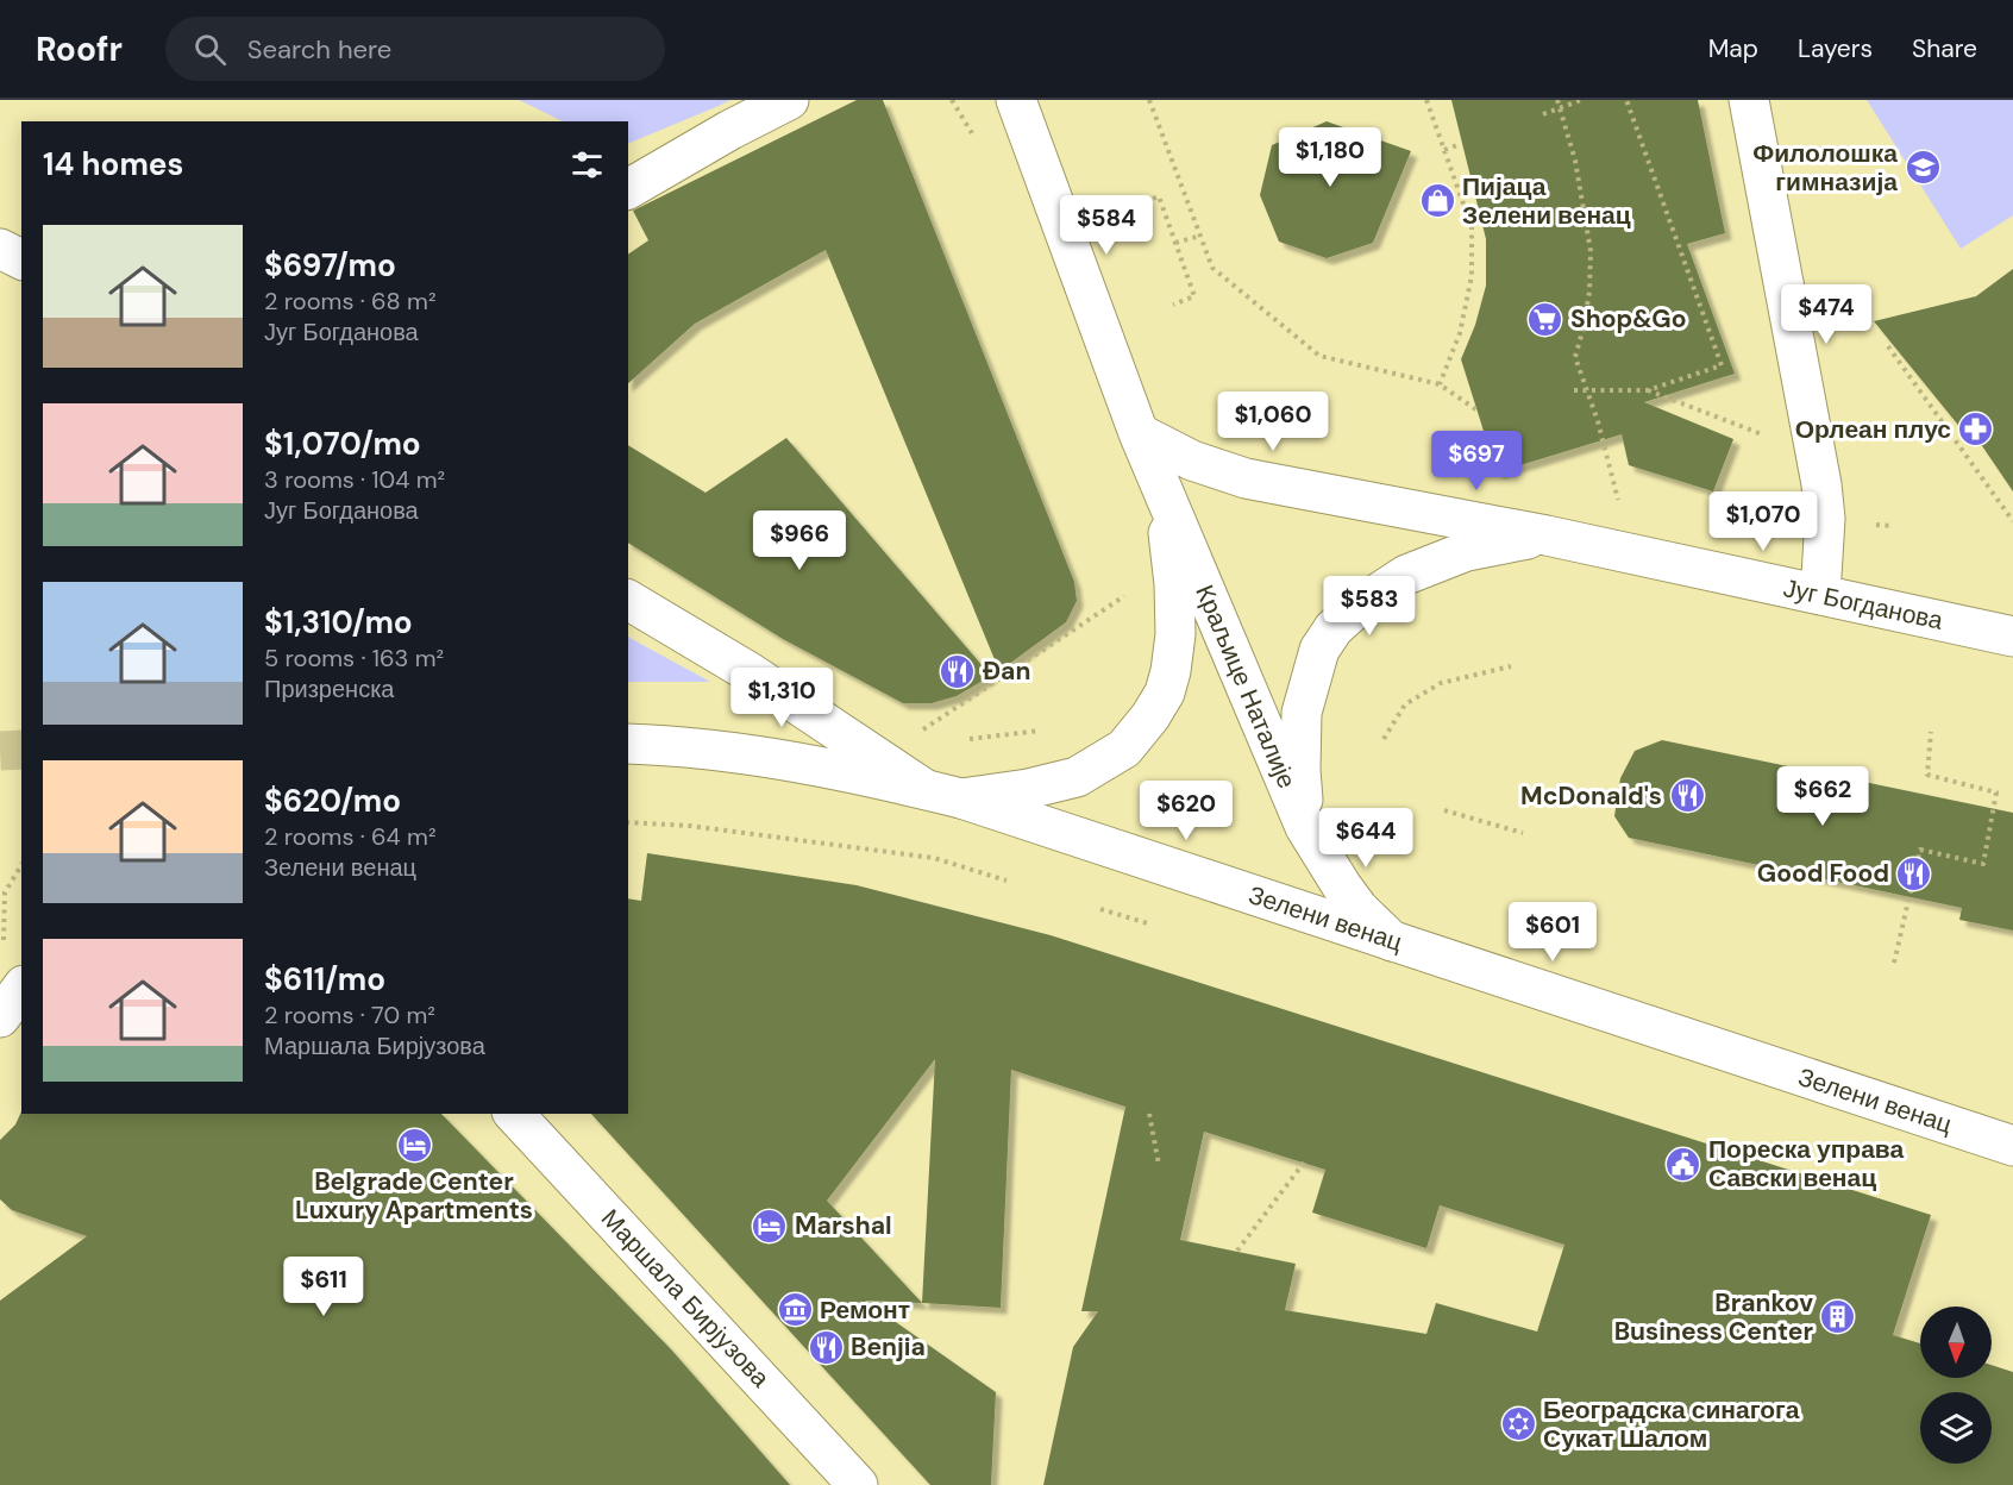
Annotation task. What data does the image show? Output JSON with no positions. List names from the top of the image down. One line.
{"streets":{"street":["Југ Богданова","Краљице Наталије","Зелени венац","Маршала Бирјузова"]},"crossings":[["Југ Богданова","Краљице Наталије"],["Краљице Наталије","Зелени венац"]],"places":{"school or university":["Филолошка гимназија"],"shop":["Пијаца Зелени венац"],"supermarket":["Shop&Go"],"pharmacy":["Орлеан плус"],"restaurant":["Đan","McDonald's","Good Food","Benjia"],"hotel":["Belgrade Center Luxury Apartments","Marshal"],"public building":["Пореска управа Савски венац"],"museum":["Ремонт"],"building":["Brankov Business Center"],"synagogue":["Београдска синагога Сукат Шалом"]},"north":"bottom","page":{"header":"Roofr","search":"Search here","nav":["Map","Layers","Share"],"heading":"14 homes","price":["$1,180","$584","$474","$1,060","$697","$1,070","$966","$583","$1,310","$662","$620","$644","$601","$611"],"list":[{"name":"$697/mo","note":"2 rooms · 68 m² · Југ Богданова"},{"name":"$1,070/mo","note":"3 rooms · 104 m² · Југ Богданова"},{"name":"$1,310/mo","note":"5 rooms · 163 m² · Призренска"},{"name":"$620/mo","note":"2 rooms · 64 m² · Зелени венац"},{"name":"$611/mo","note":"2 rooms · 70 m² · Маршала Бирјузова"}]}}
